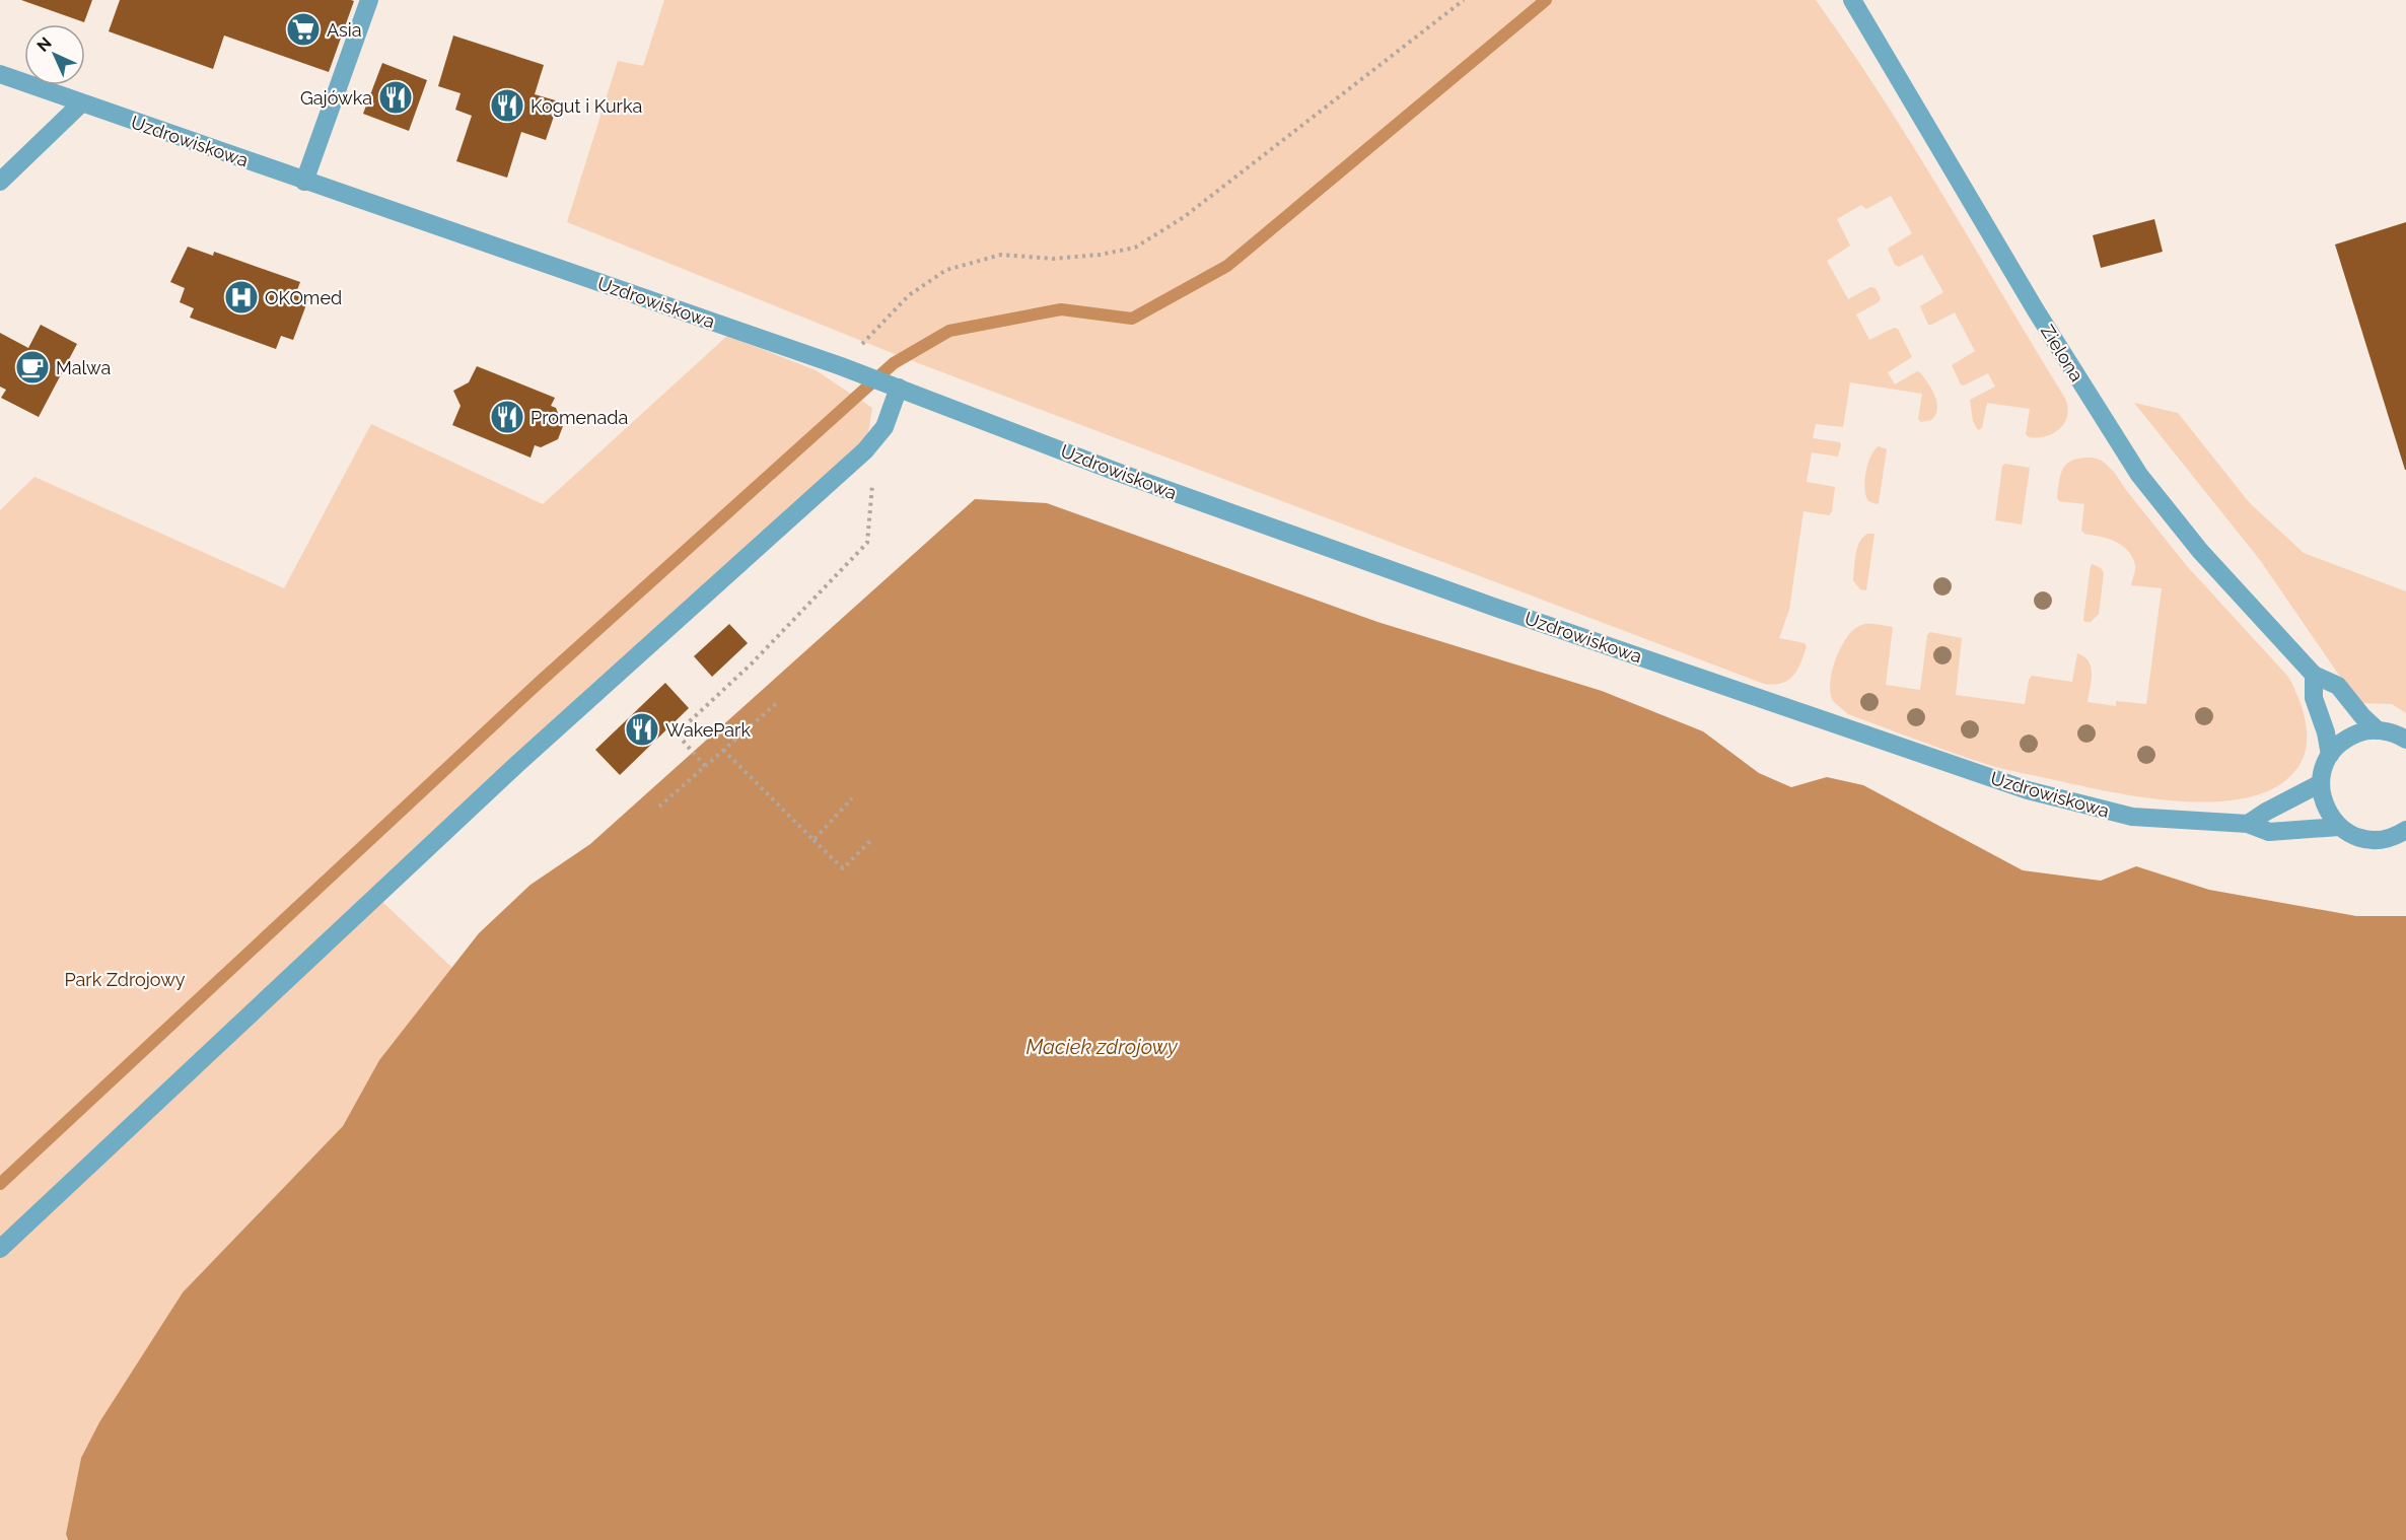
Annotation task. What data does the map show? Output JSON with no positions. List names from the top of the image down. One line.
{"streets":{"street":["Uzdrowiskowa","Zielona"]},"water":["Maciek zdrojowy"],"parks":["Park Zdrojowy"],"places":{"supermarket":["Asia"],"restaurant":["Gajówka","Kogut i Kurka","Promenada","WakePark"],"hospital":["OKOmed"],"cafe":["Malwa"]},"north":"top left"}
